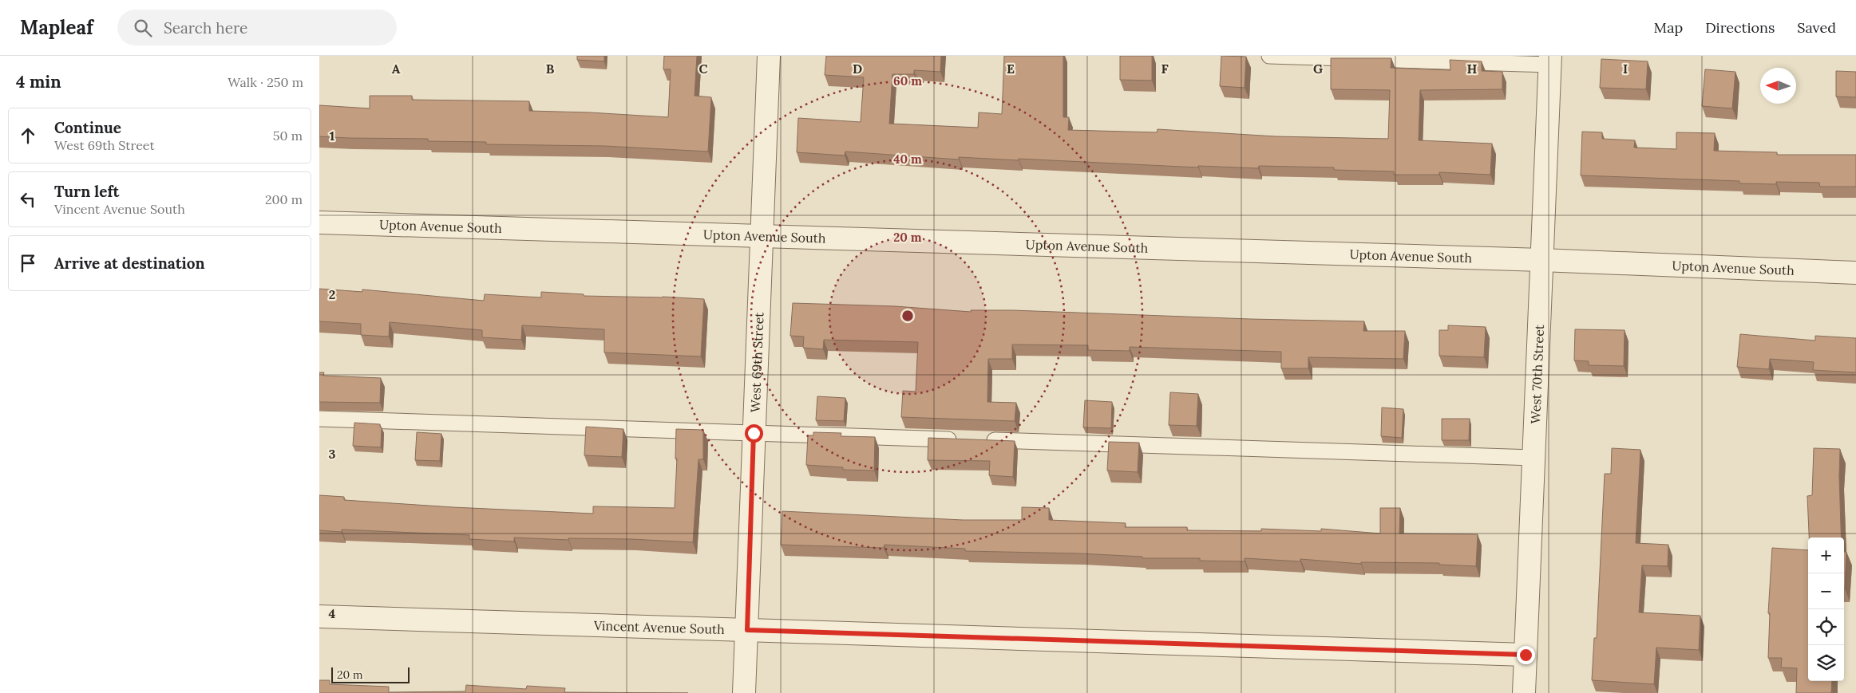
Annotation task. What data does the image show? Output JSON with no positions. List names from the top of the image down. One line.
{"streets":{"street":["Upton Avenue South","West 69th Street","West 70th Street","Vincent Avenue South"]},"crossings":[["Upton Avenue South","West 69th Street"],["Upton Avenue South","West 70th Street"],["West 69th Street","Vincent Avenue South"],["West 70th Street","Vincent Avenue South"]],"scale_bar":"20 m","north":"left","page":{"header":"Mapleaf","search":"Search here","nav":["Map","Directions","Saved"],"heading":["4 min","Walk · 250 m"],"list":[["Continue","West 69th Street","50 m"],["Turn left","Vincent Avenue South","200 m"],"Arrive at destination"],"map_buttons":["+","−"],"scale":"20 m"},"grid":{"columns":["A","B","C","D","E","F","G","H","I"],"rows":["1","2","3","4"]},"rings":["60 m","40 m","20 m"]}
